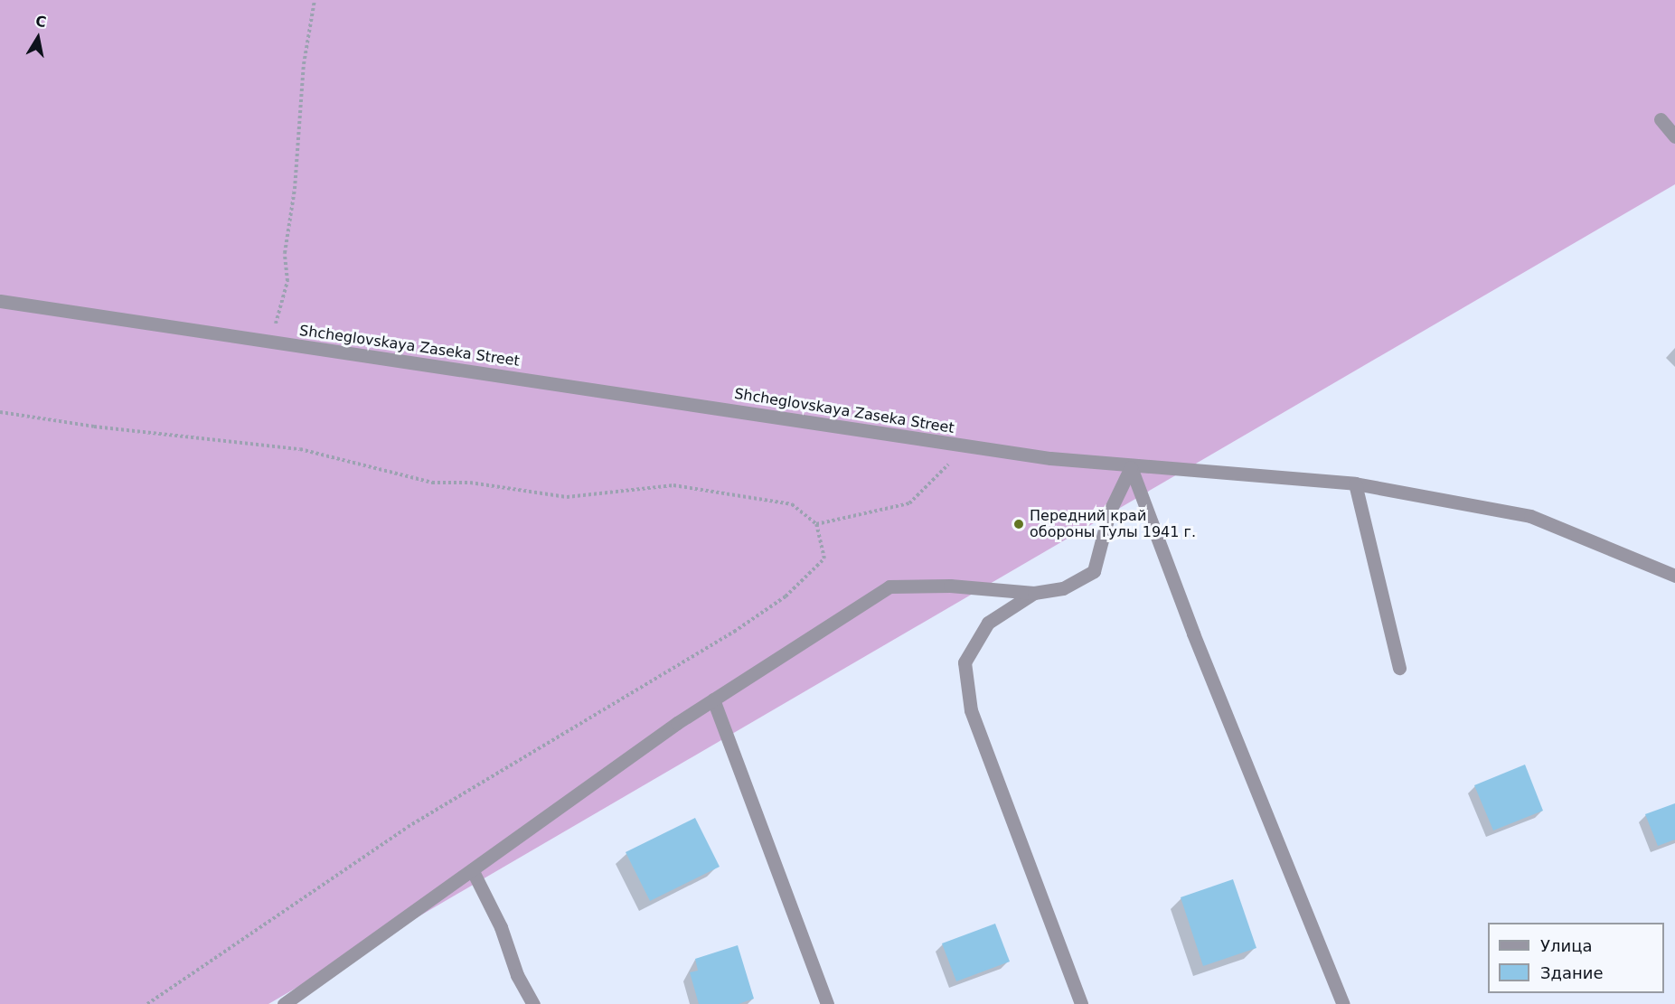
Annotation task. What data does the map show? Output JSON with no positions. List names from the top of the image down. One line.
{"streets":{"street":["Shcheglovskaya Zaseka Street"]},"places":["Передний край обороны Тулы 1941 г."],"legend":["Улица","Здание"],"north":"top"}
